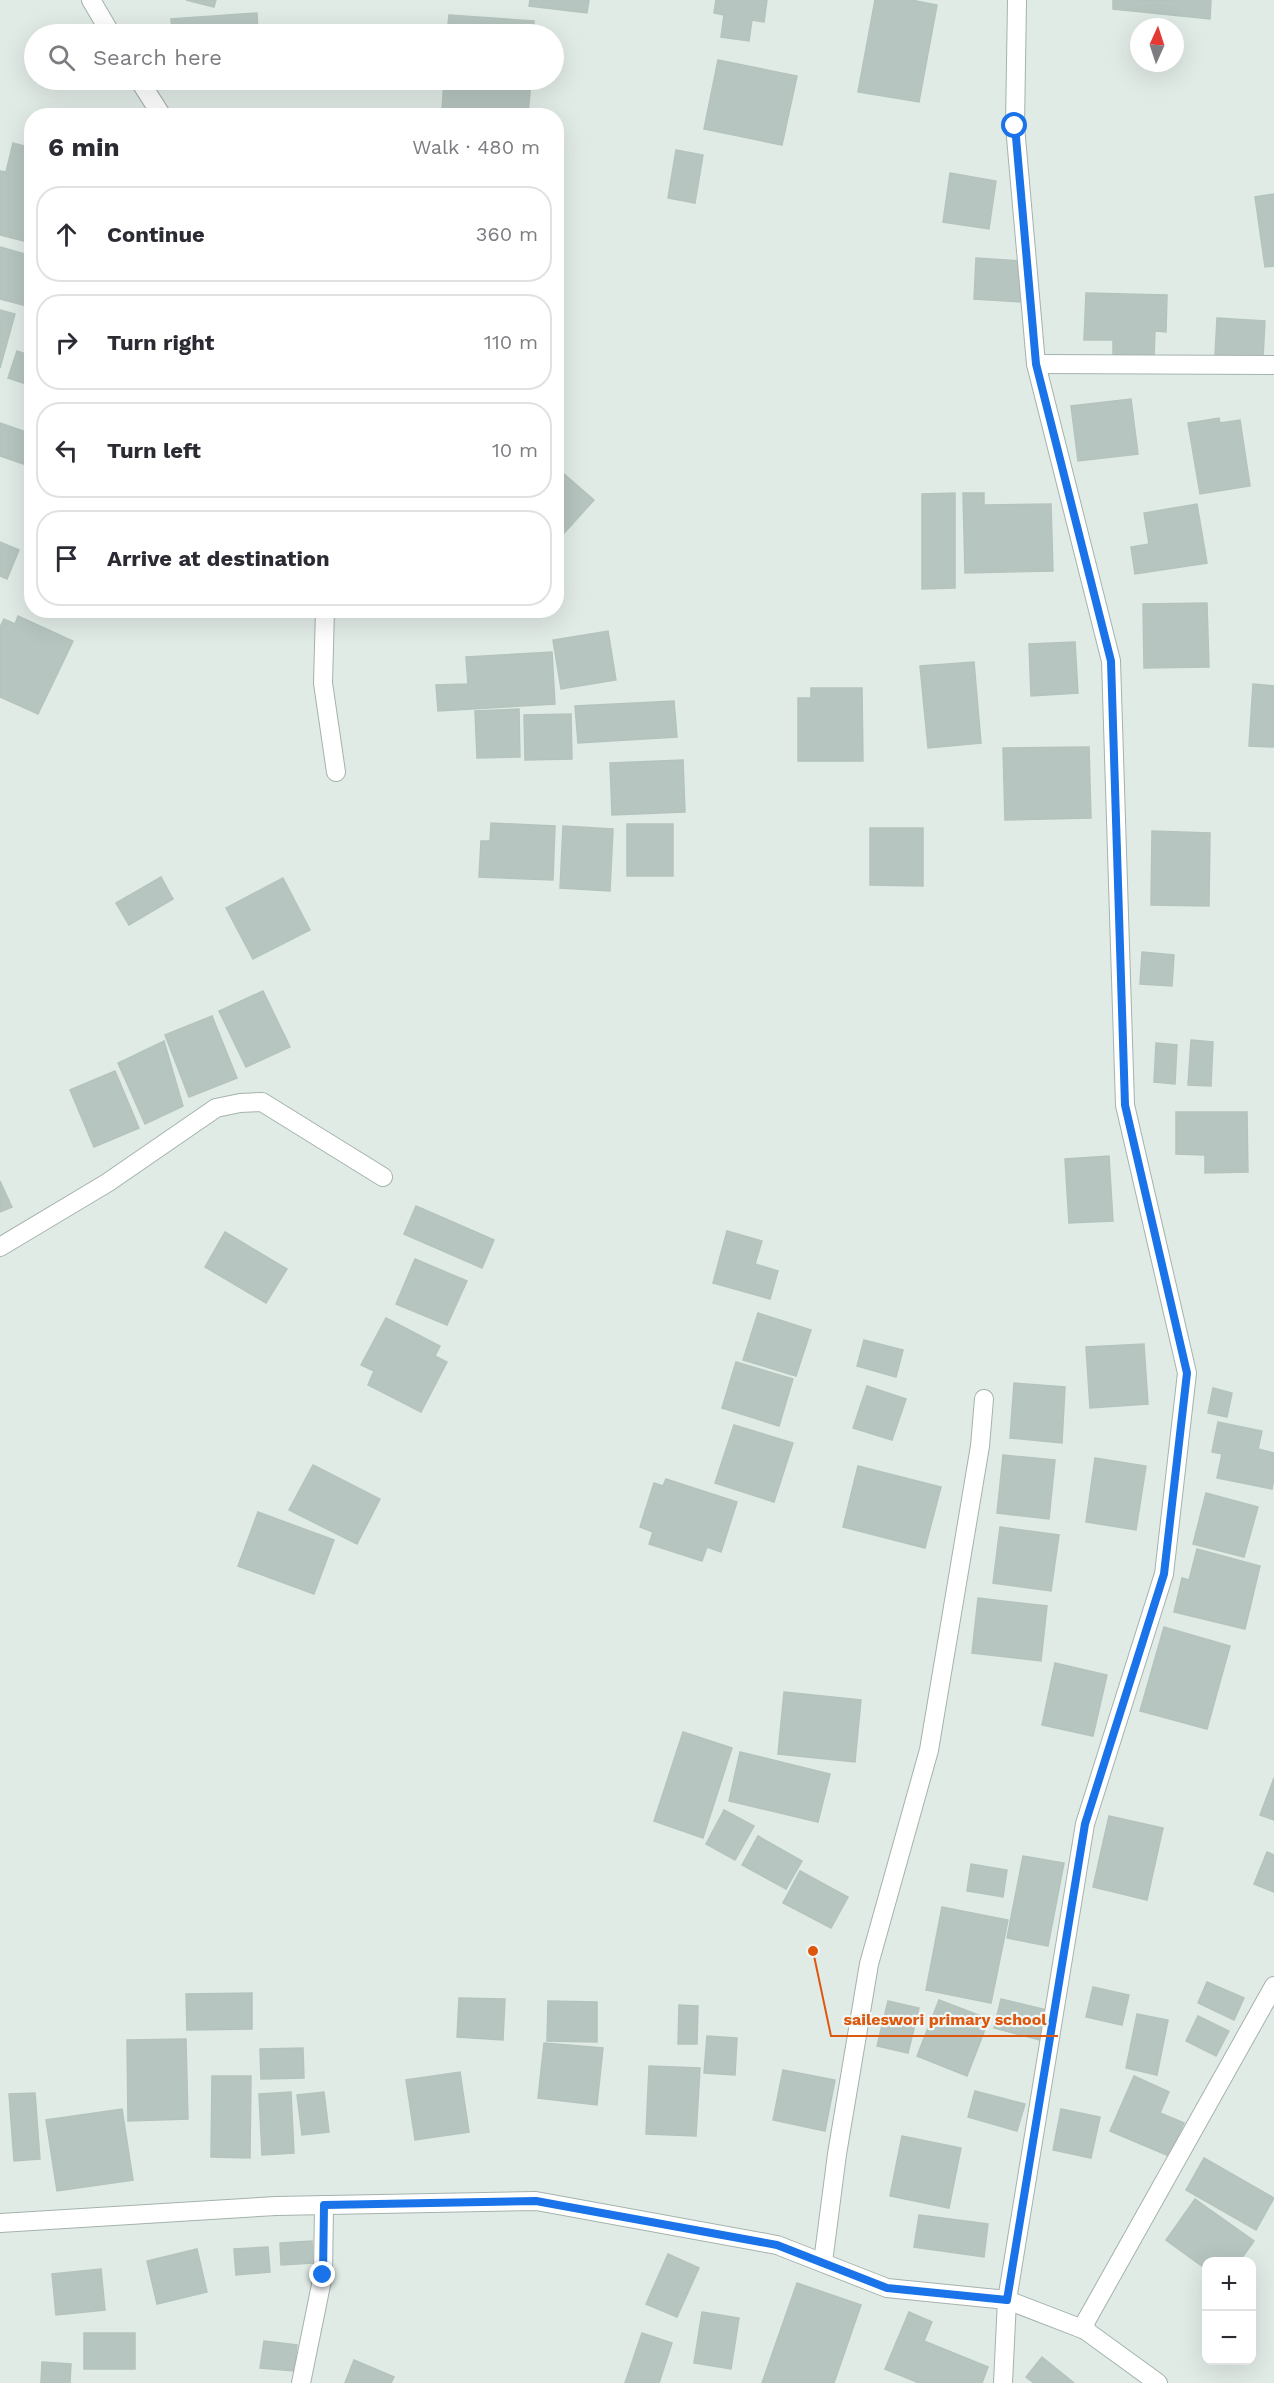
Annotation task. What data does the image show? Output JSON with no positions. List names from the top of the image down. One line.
{"places":["saileswori primary school"],"north":"top","page":{"search":"Search here","heading":["6 min","Walk · 480 m"],"list":[["Continue","360 m"],["Turn right","110 m"],["Turn left","10 m"],"Arrive at destination"],"map_buttons":["+","−"]}}
